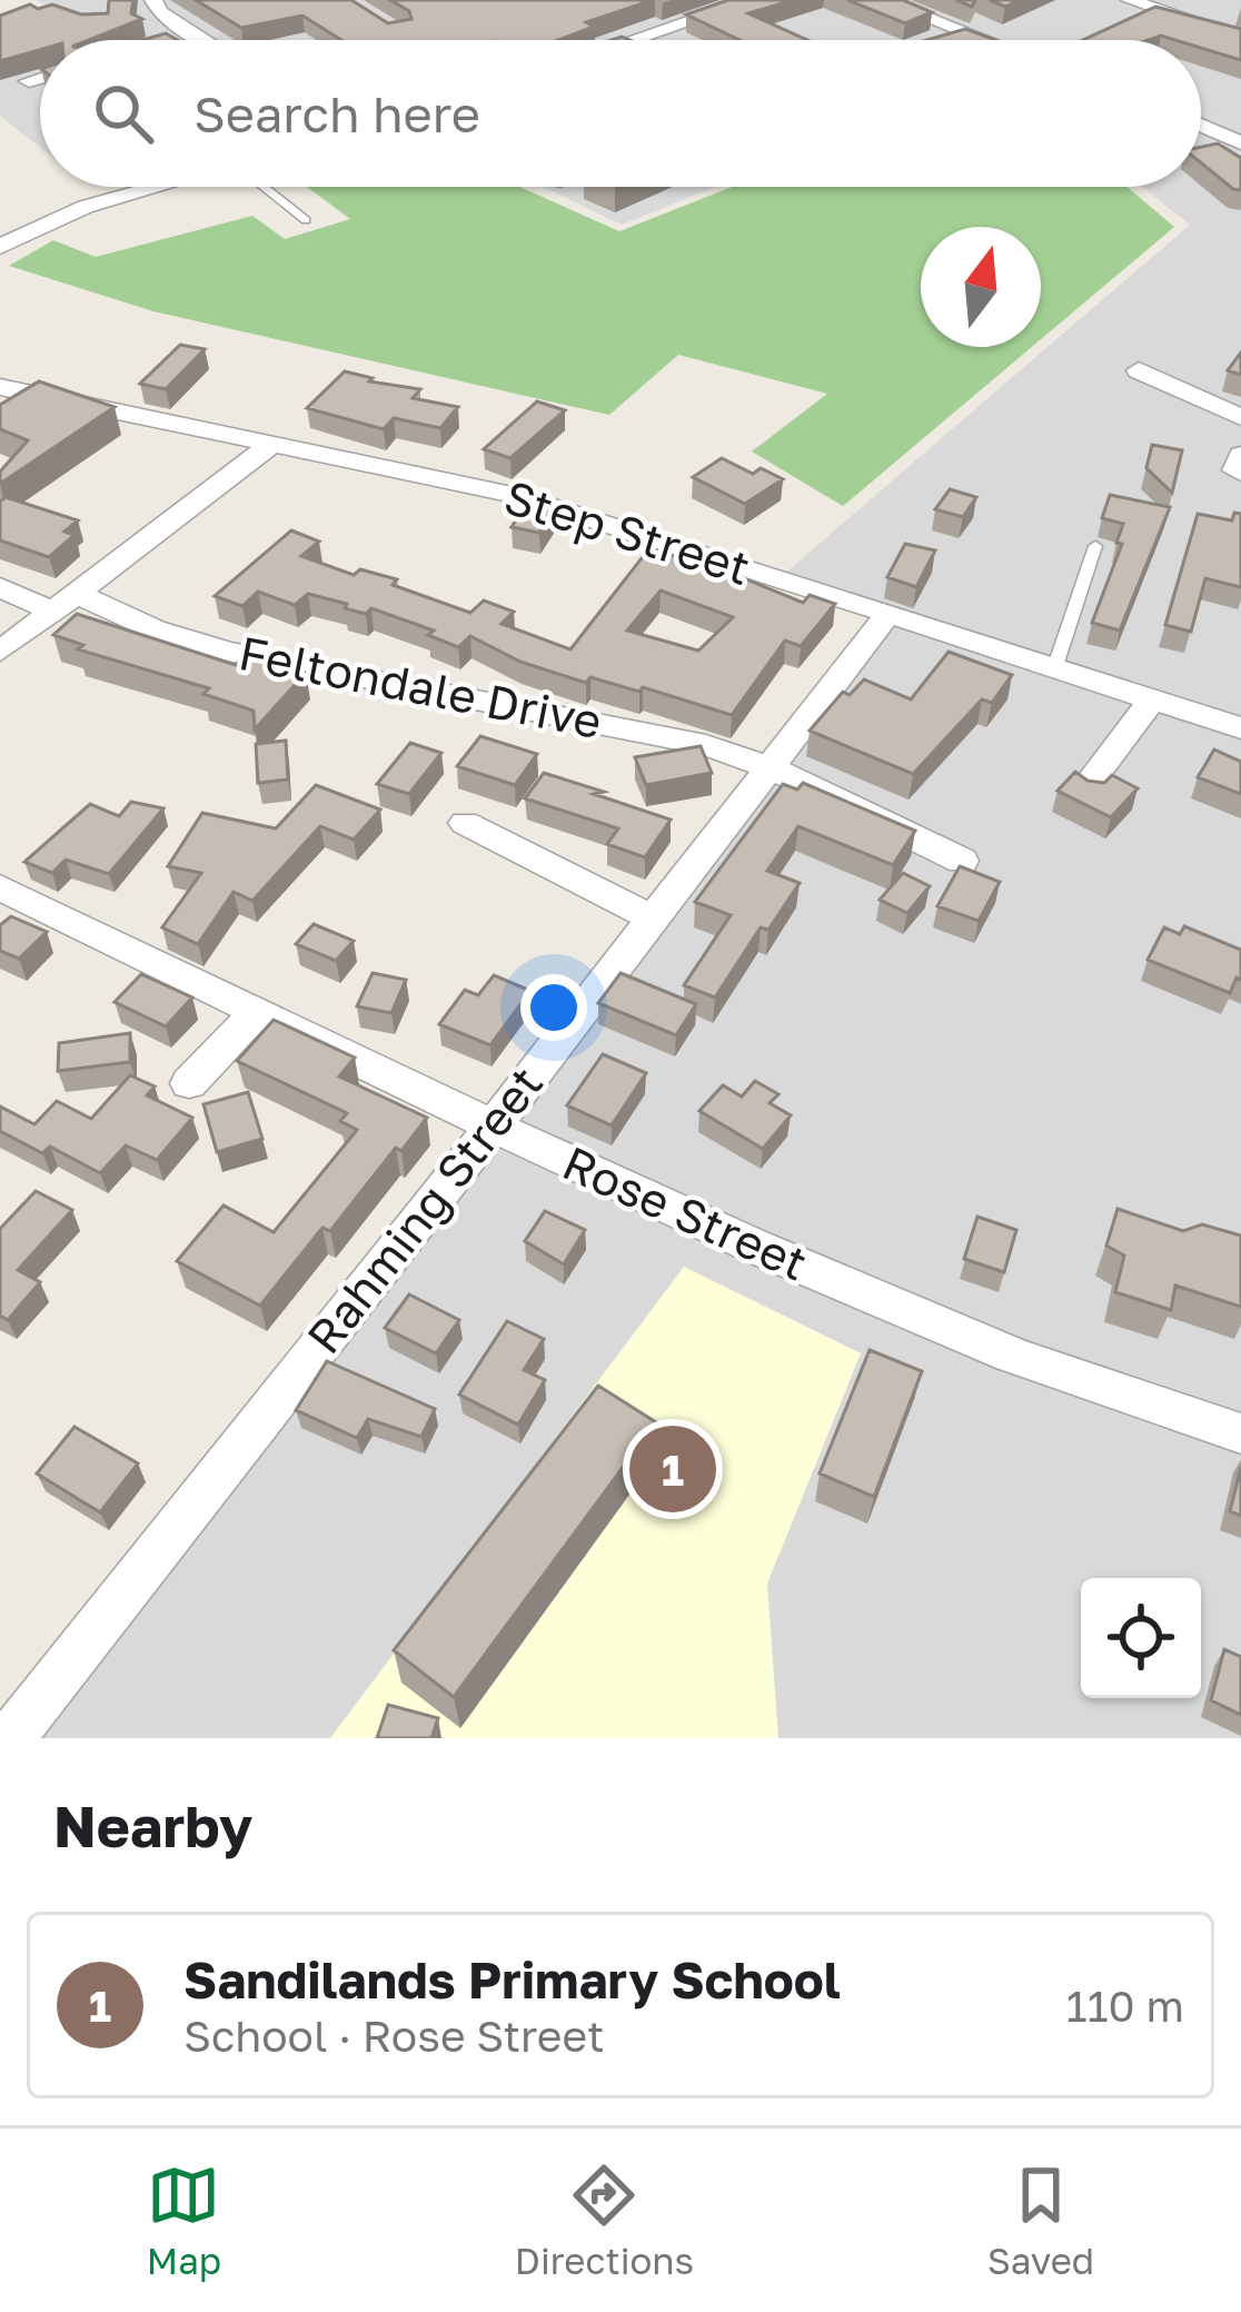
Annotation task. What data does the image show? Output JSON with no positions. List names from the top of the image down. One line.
{"streets":{"street":["Step Street","Feltondale Drive","Rahming Street","Rose Street"]},"crossings":[["Step Street","Rahming Street"],["Feltondale Drive","Rahming Street"],["Rahming Street","Rose Street"]],"north":"top","page":{"search":"Search here","pins":"1","heading":"Nearby","list":[{"mark":"1","name":"Sandilands Primary School","note":"School · Rose Street","value":"110 m"}],"nav":["Map","Directions","Saved"]}}
